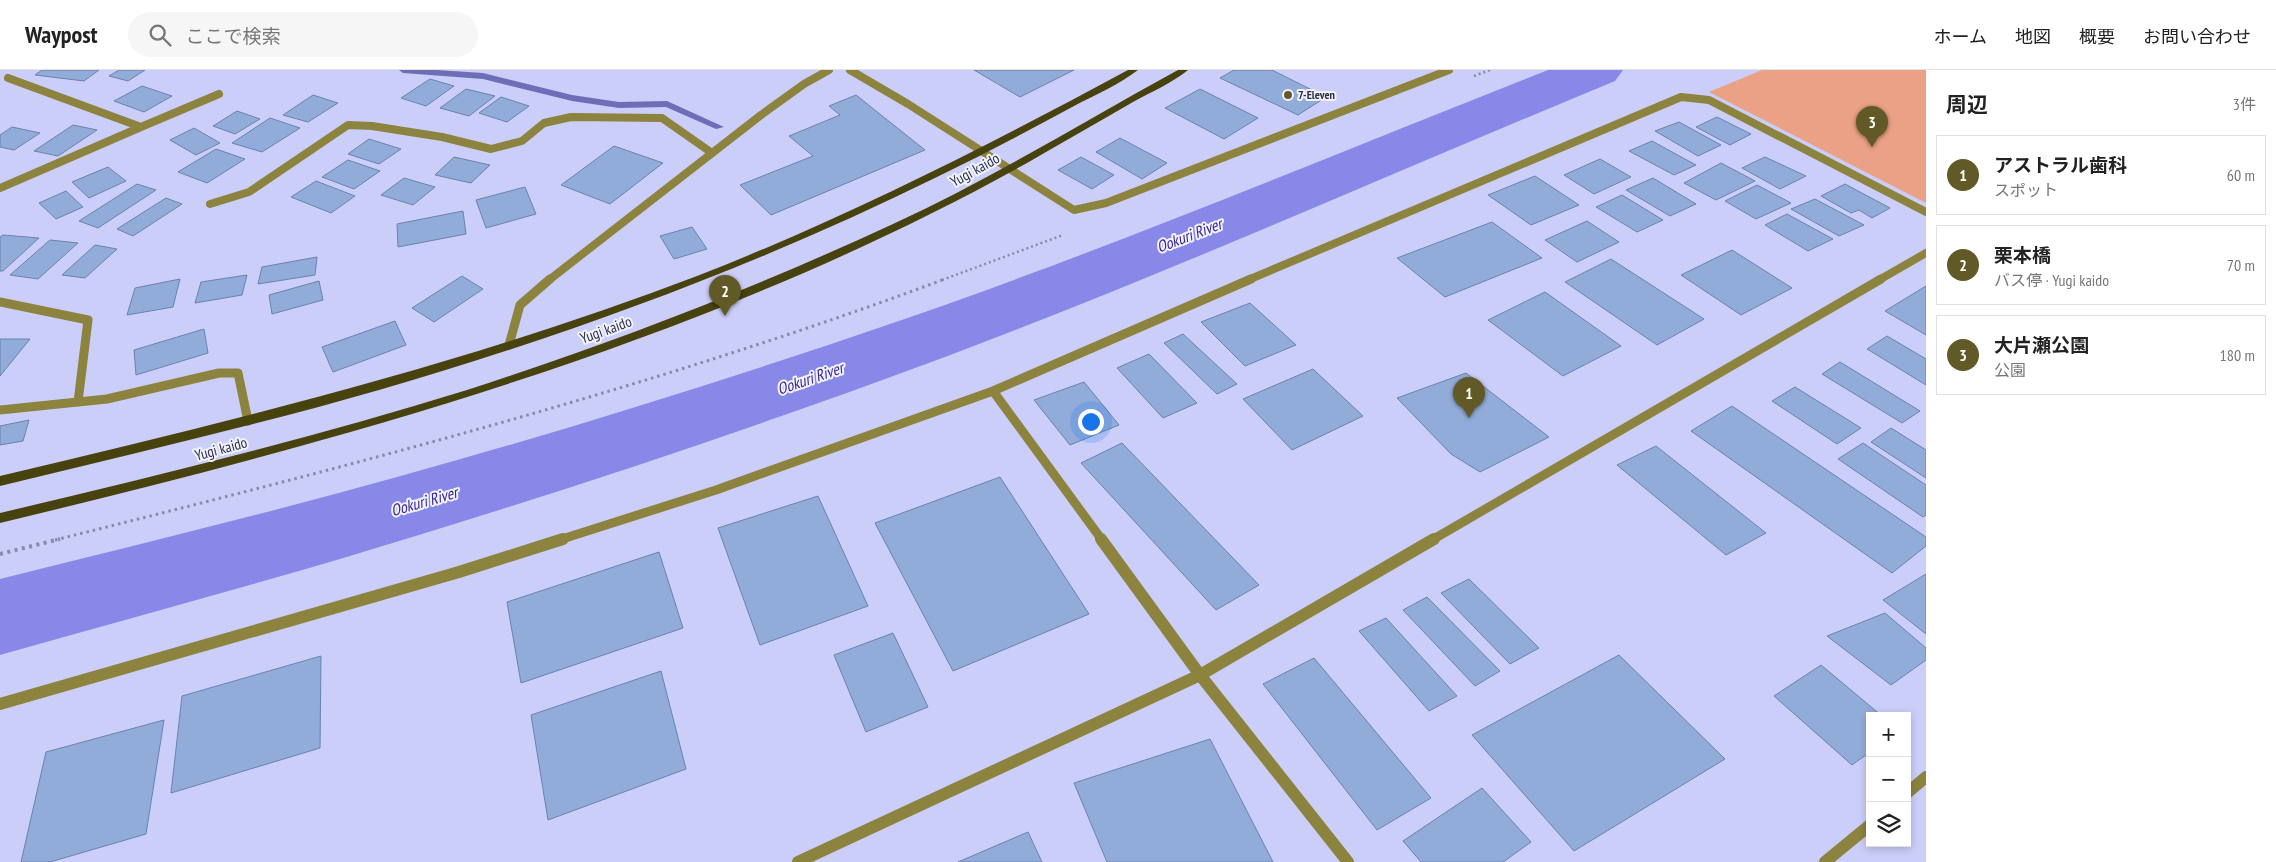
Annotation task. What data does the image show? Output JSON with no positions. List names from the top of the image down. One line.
{"streets":{"main road":["Yugi kaido"]},"water":["Ookuri River"],"places":["7-Eleven"],"page":{"header":"Waypost","search":"ここで検索","nav":["ホーム","地図","概要","お問い合わせ"],"heading":["周辺","3件"],"pins":["3","2","1"],"list":[{"mark":"1","name":"アストラル歯科","note":"スポット","value":"60 m"},{"mark":"2","name":"栗本橋","note":"バス停 · Yugi kaido","value":"70 m"},{"mark":"3","name":"大片瀬公園","note":"公園","value":"180 m"}],"map_buttons":["+","−"]}}
